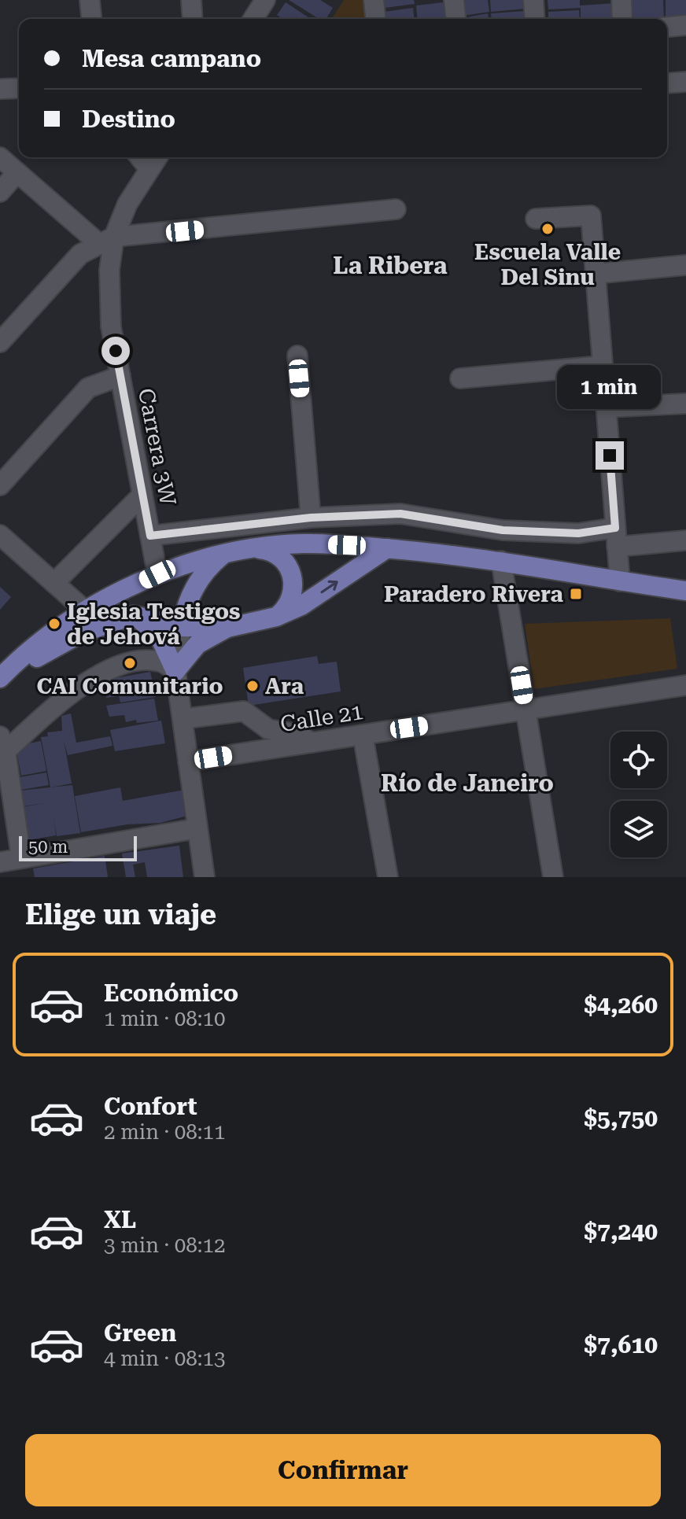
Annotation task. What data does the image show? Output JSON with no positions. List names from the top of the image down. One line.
{"streets":{"street":["Carrera 3W","Calle 21"]},"districts":["La Ribera","Río de Janeiro"],"places":{"other":["Escuela Valle Del Sinu","Iglesia Testigos de Jehová","CAI Comunitario","Ara"],"transit":["Paradero Rivera"]},"scale_bar":"50 m","page":{"banner":["Mesa campano","Destino"],"bubble":"1 min","scale":"50 m","heading":"Elige un viaje","list":[{"name":"Económico","note":"1 min · 08:10","value":"$4,260"},{"name":"Confort","note":"2 min · 08:11","value":"$5,750"},{"name":"XL","note":"3 min · 08:12","value":"$7,240"},{"name":"Green","note":"4 min · 08:13","value":"$7,610"}],"buttons":"Confirmar"}}
